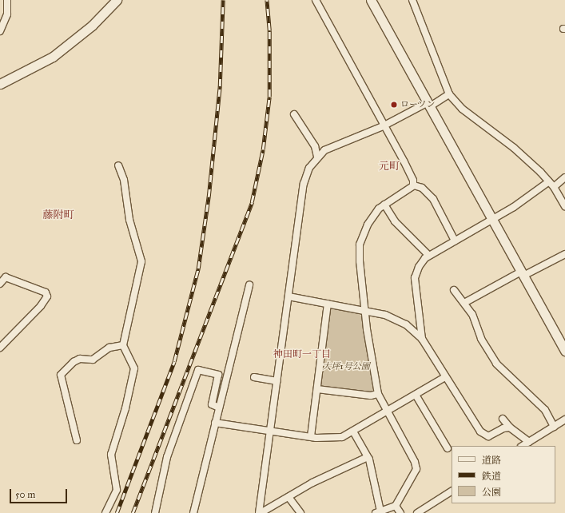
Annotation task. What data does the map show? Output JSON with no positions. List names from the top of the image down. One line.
{"districts":["元町","藤附町","神田町一丁目"],"parks":["大坪1号公園"],"places":["ローソン"],"legend":["道路","鉄道","公園"],"scale_bar":"50 m"}
